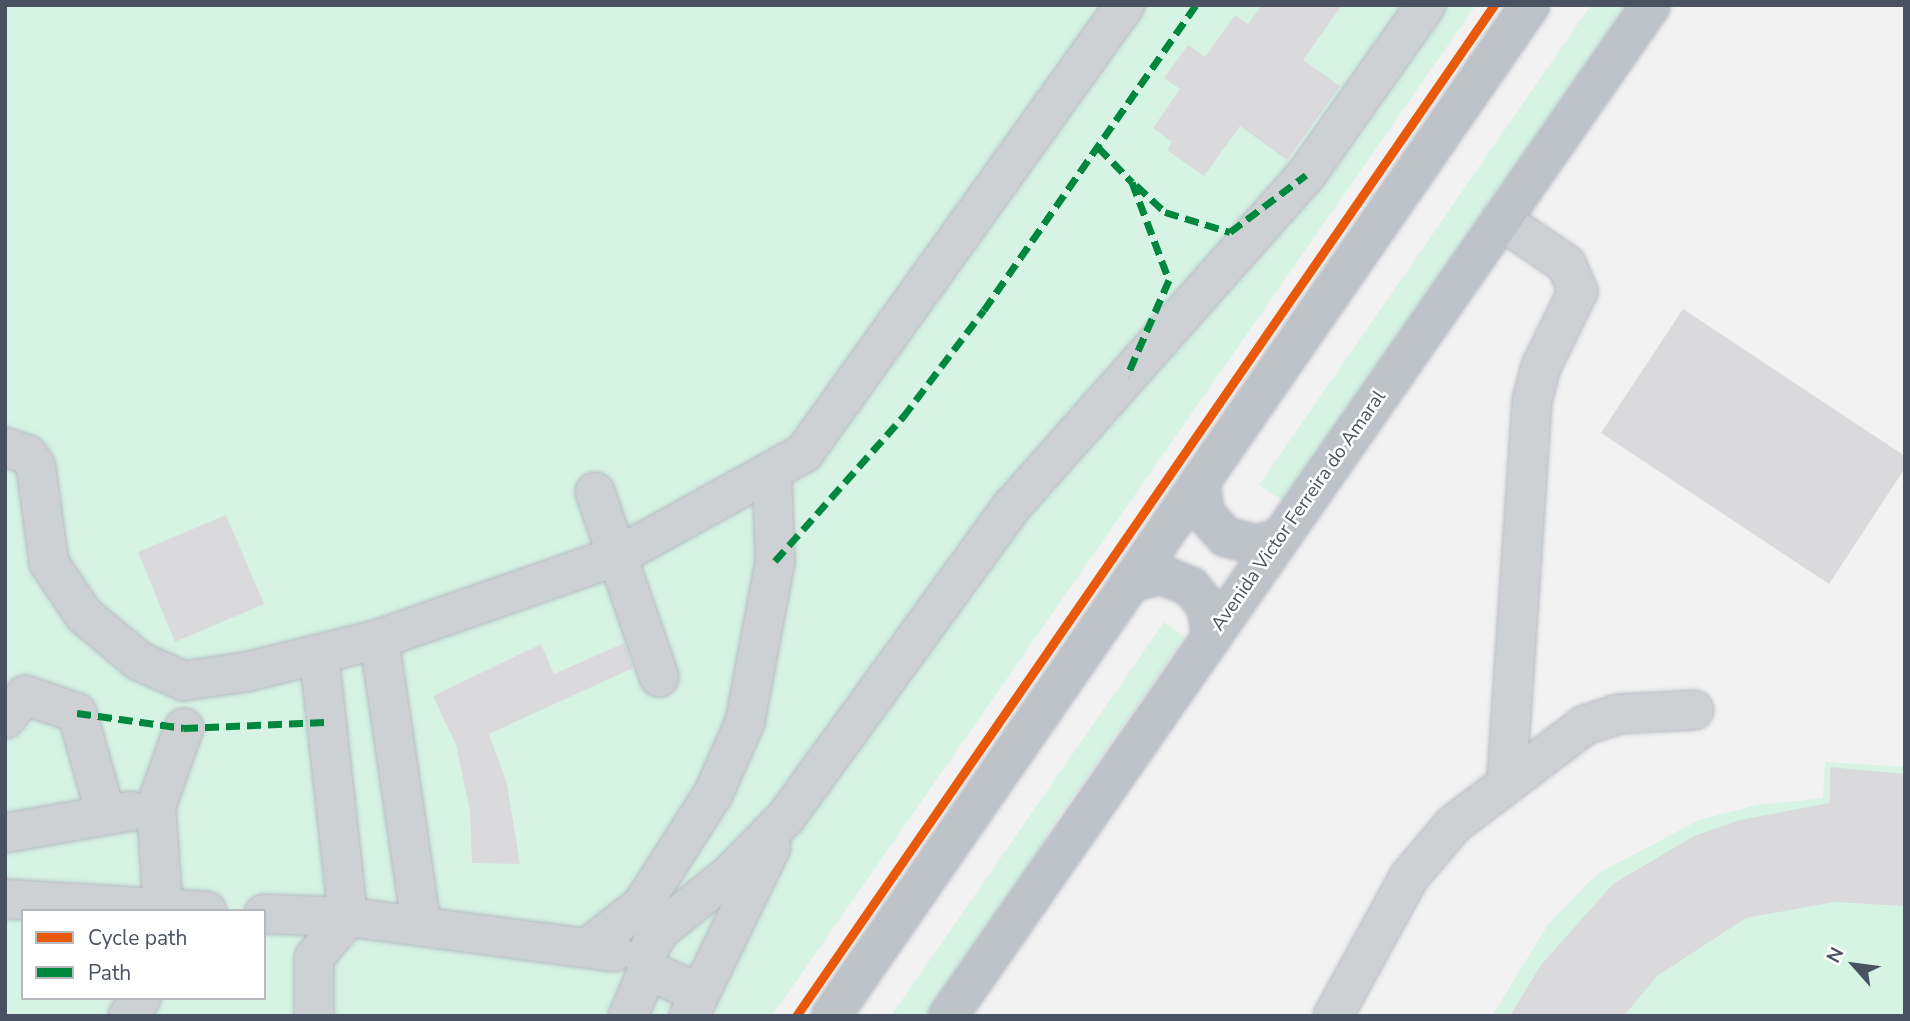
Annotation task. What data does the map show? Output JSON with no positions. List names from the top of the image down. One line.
{"streets":{"highway":["Avenida Victor Ferreira do Amaral"]},"legend":["Cycle path","Path"],"north":"top left"}
